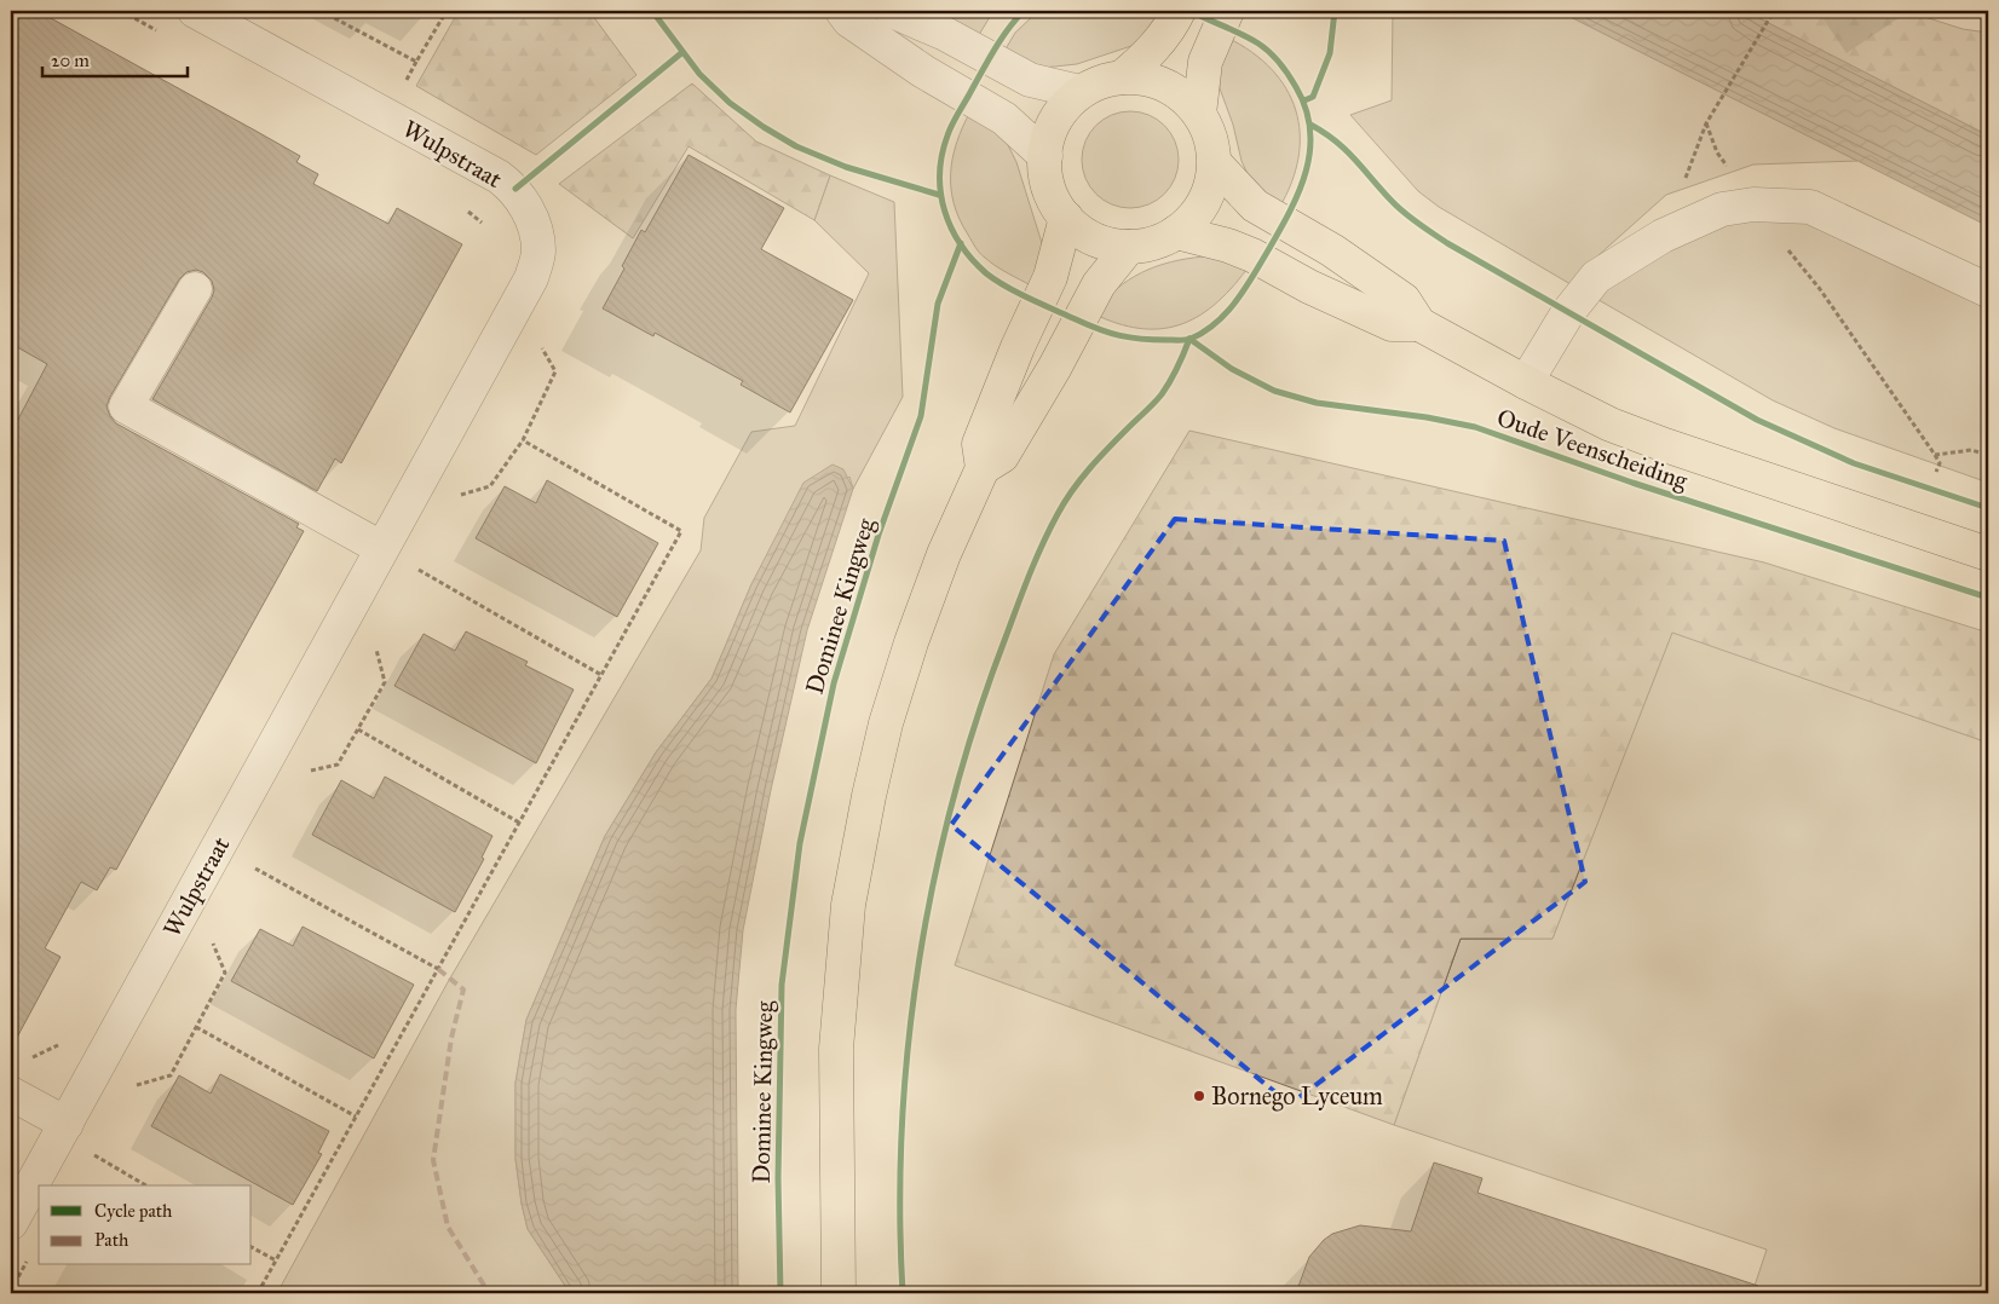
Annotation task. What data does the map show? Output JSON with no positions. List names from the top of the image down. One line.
{"streets":{"main road":["Oude Veenscheiding"],"street":["Wulpstraat"],"cycle path":["Dominee Kingweg"]},"places":["Bornego Lyceum"],"legend":["Cycle path","Path"],"scale_bar":"20 m"}
